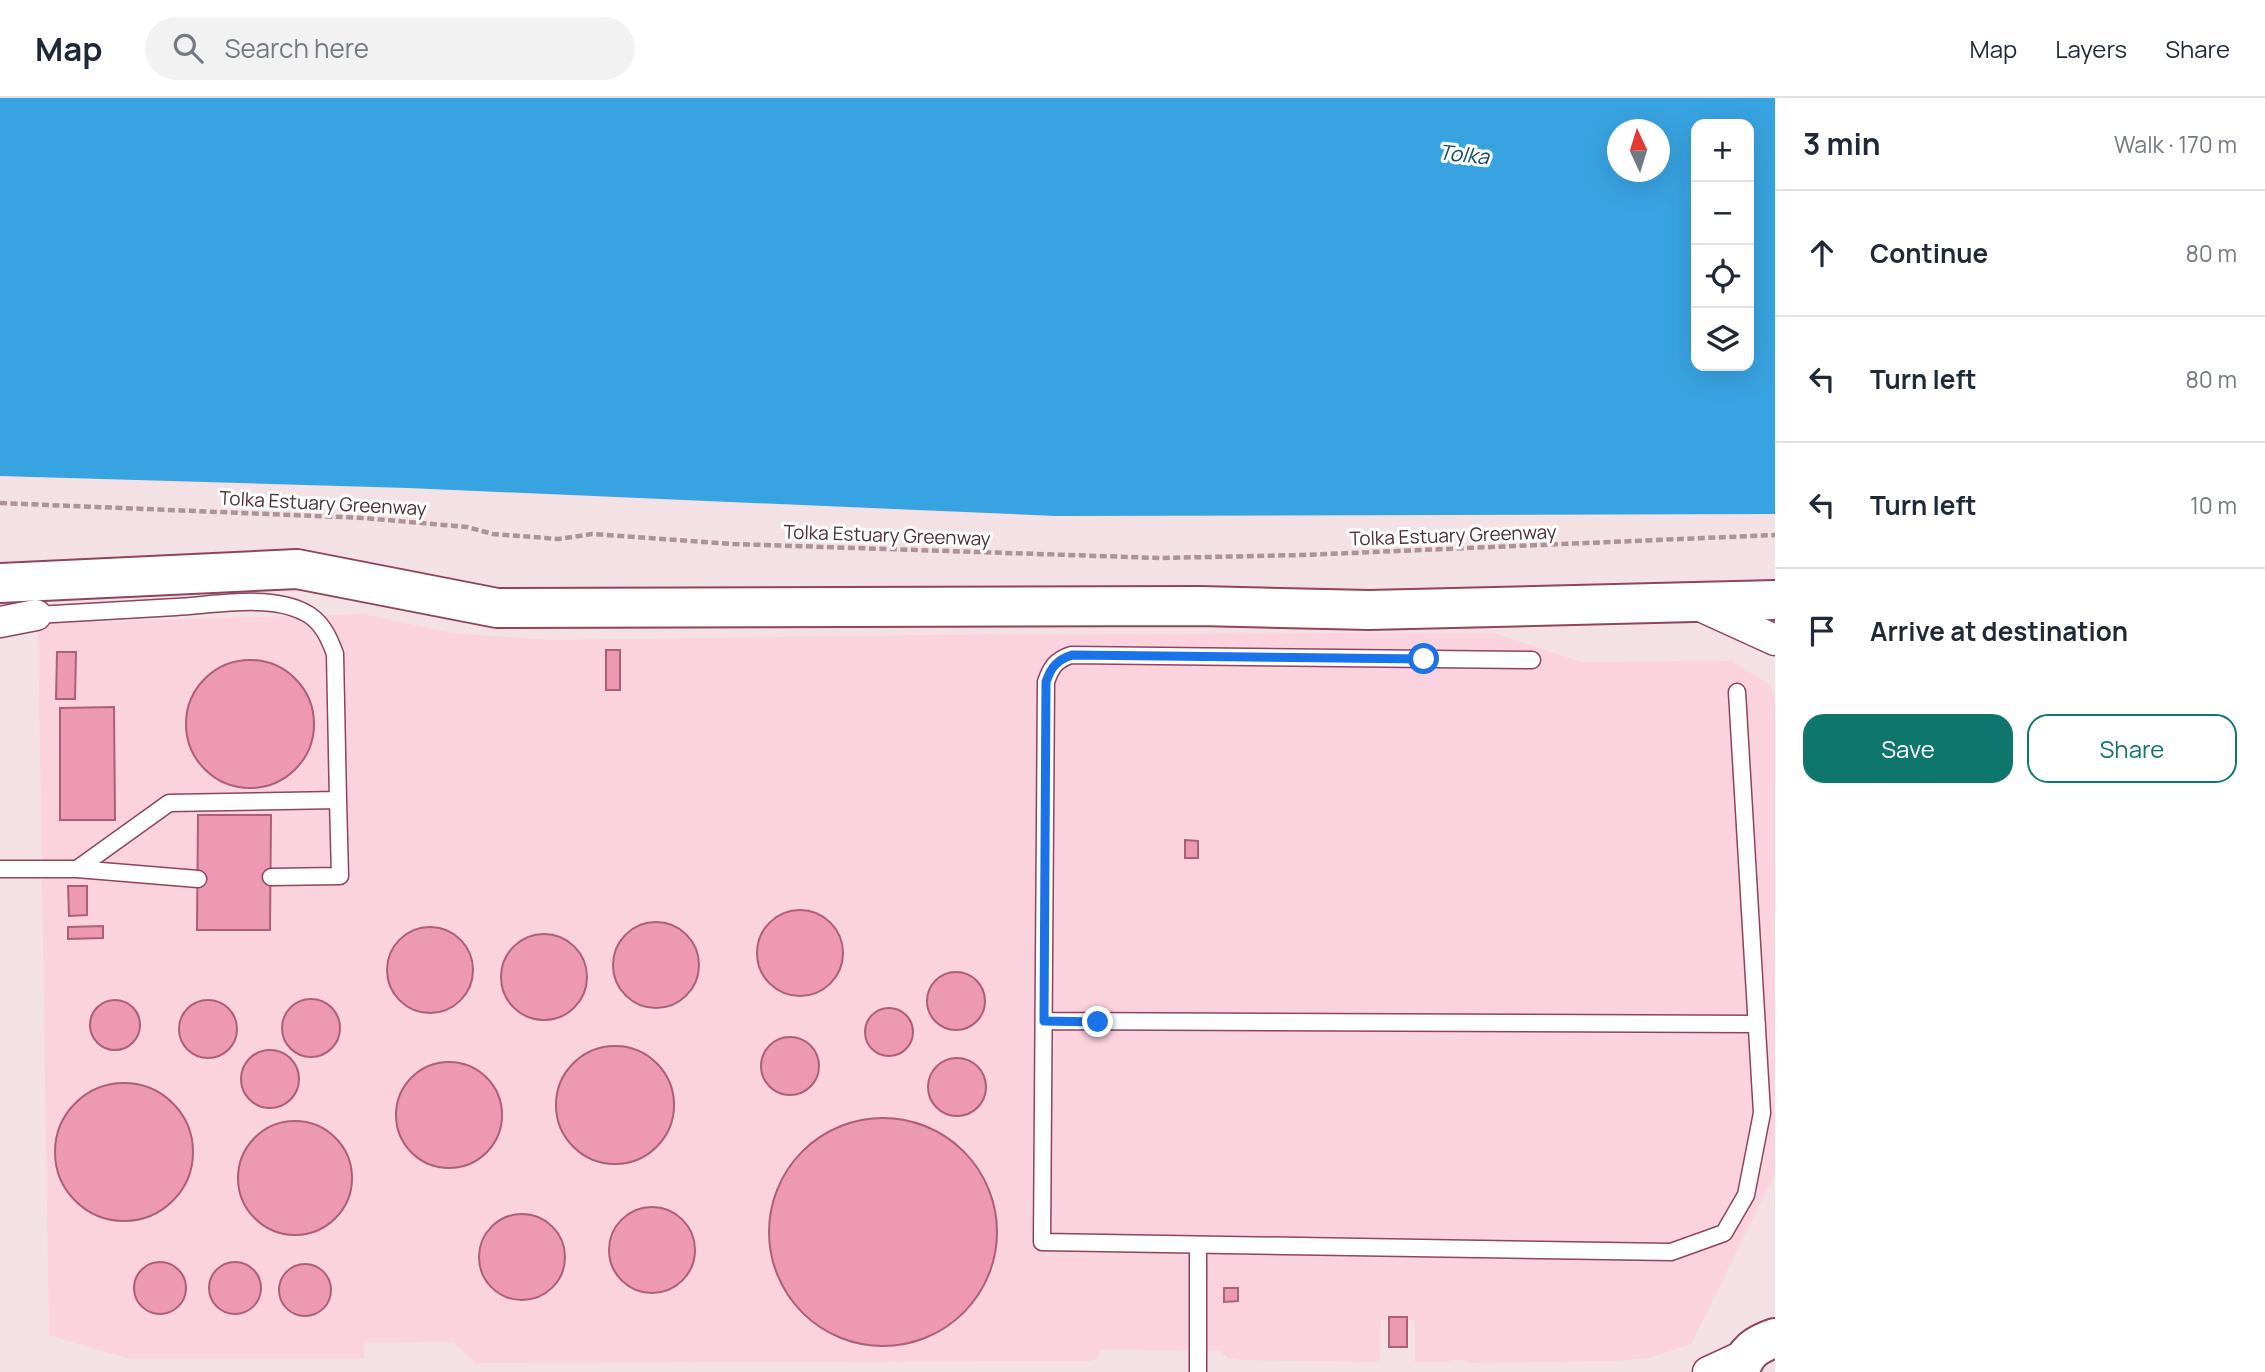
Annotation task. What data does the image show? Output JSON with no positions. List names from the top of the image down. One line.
{"streets":{"path":["Tolka Estuary Greenway"]},"water":["Tolka"],"north":"top","page":{"header":"Map","search":"Search here","nav":["Map","Layers","Share"],"heading":["3 min","Walk · 170 m"],"map_buttons":["+","−"],"list":[["Continue","80 m"],["Turn left","80 m"],["Turn left","10 m"],"Arrive at destination"],"buttons":["Save","Share"]}}
